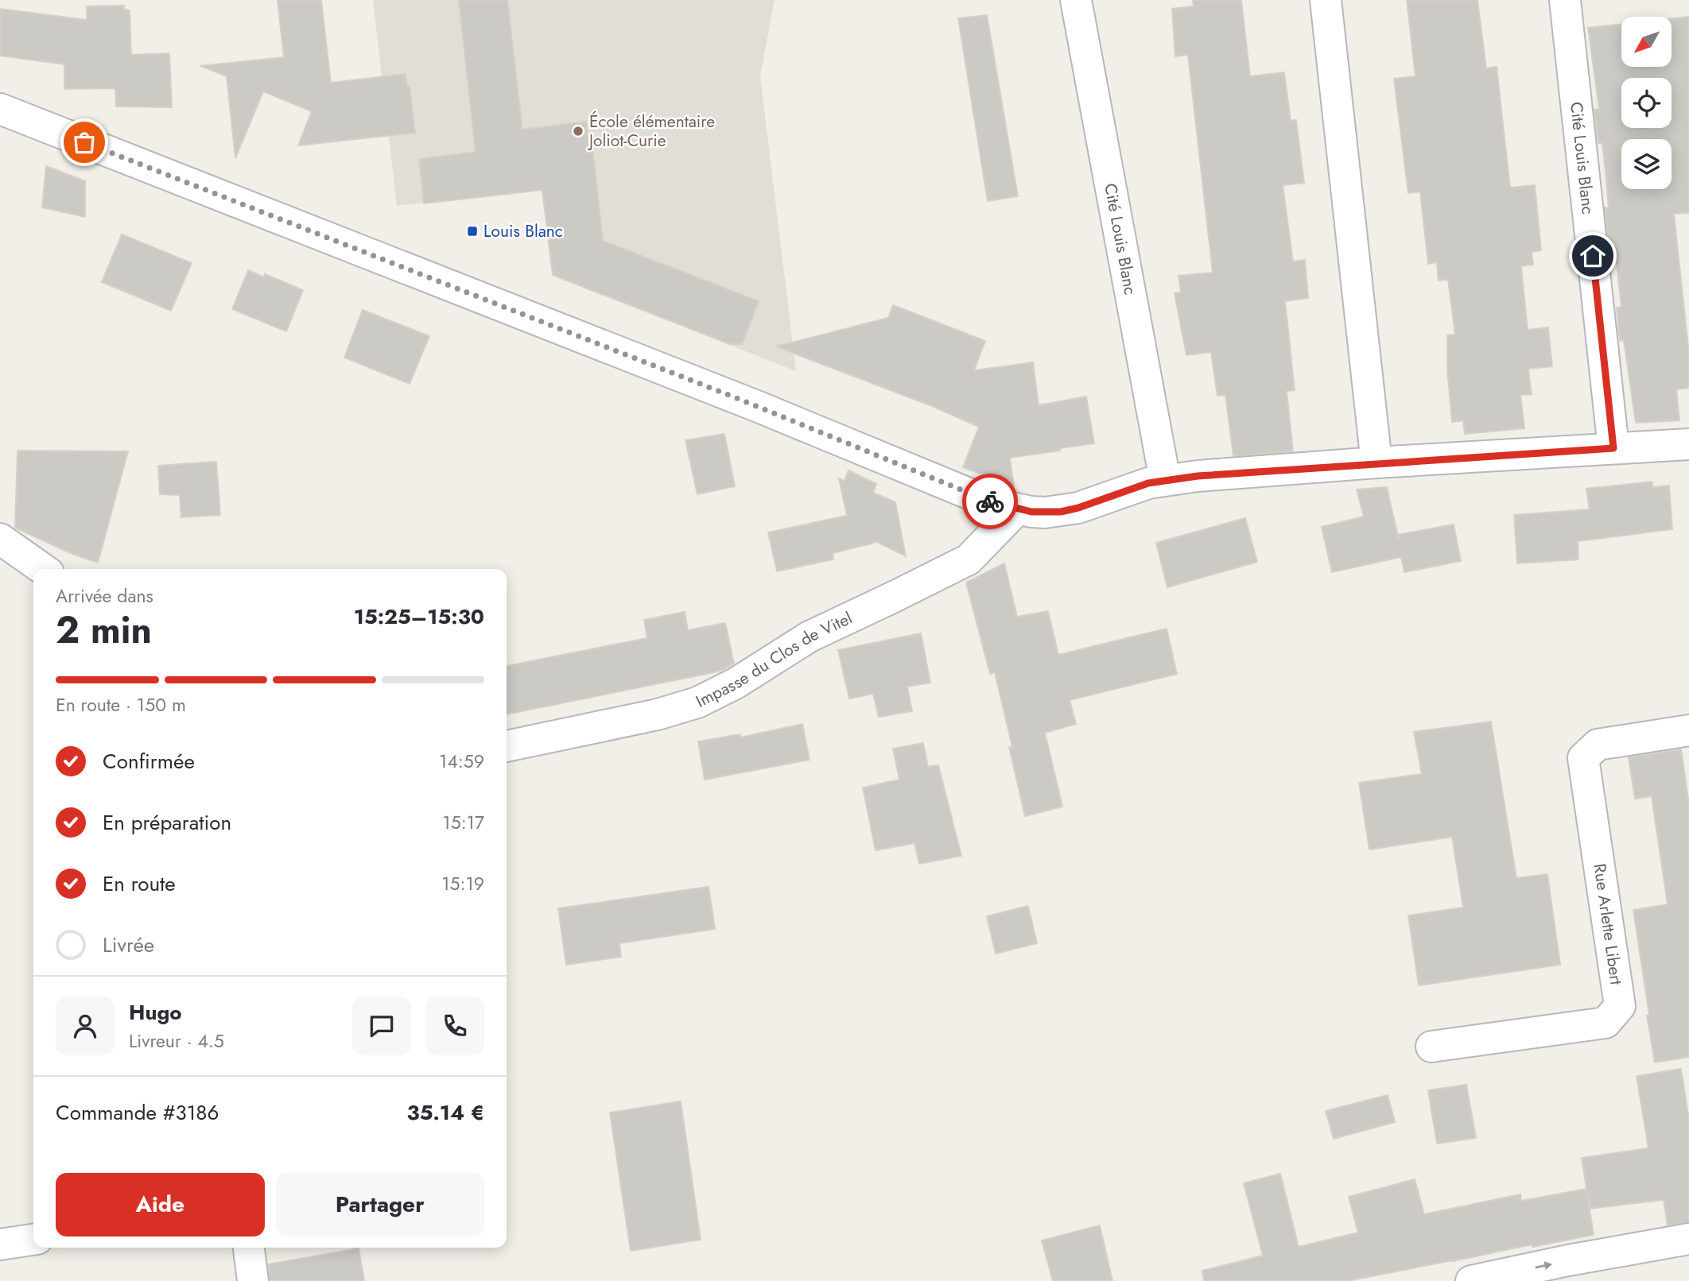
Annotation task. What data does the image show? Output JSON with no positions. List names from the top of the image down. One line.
{"streets":{"street":["Cité Louis Blanc","Impasse du Clos de Vitel","Rue Arlette Libert"]},"places":{"other":["École élémentaire Joliot-Curie"],"transit":["Louis Blanc"]},"north":"bottom left","page":{"heading":["2 min","Arrivée dans","15:25–15:30"],"panel":["Hugo","Livreur · 4.5","Commande #3186","35.14 €"],"bar":"En route · 150 m","list":[["Confirmée","14:59"],["En préparation","15:17"],["En route","15:19"],"Livrée"],"buttons":["Aide","Partager"]}}
